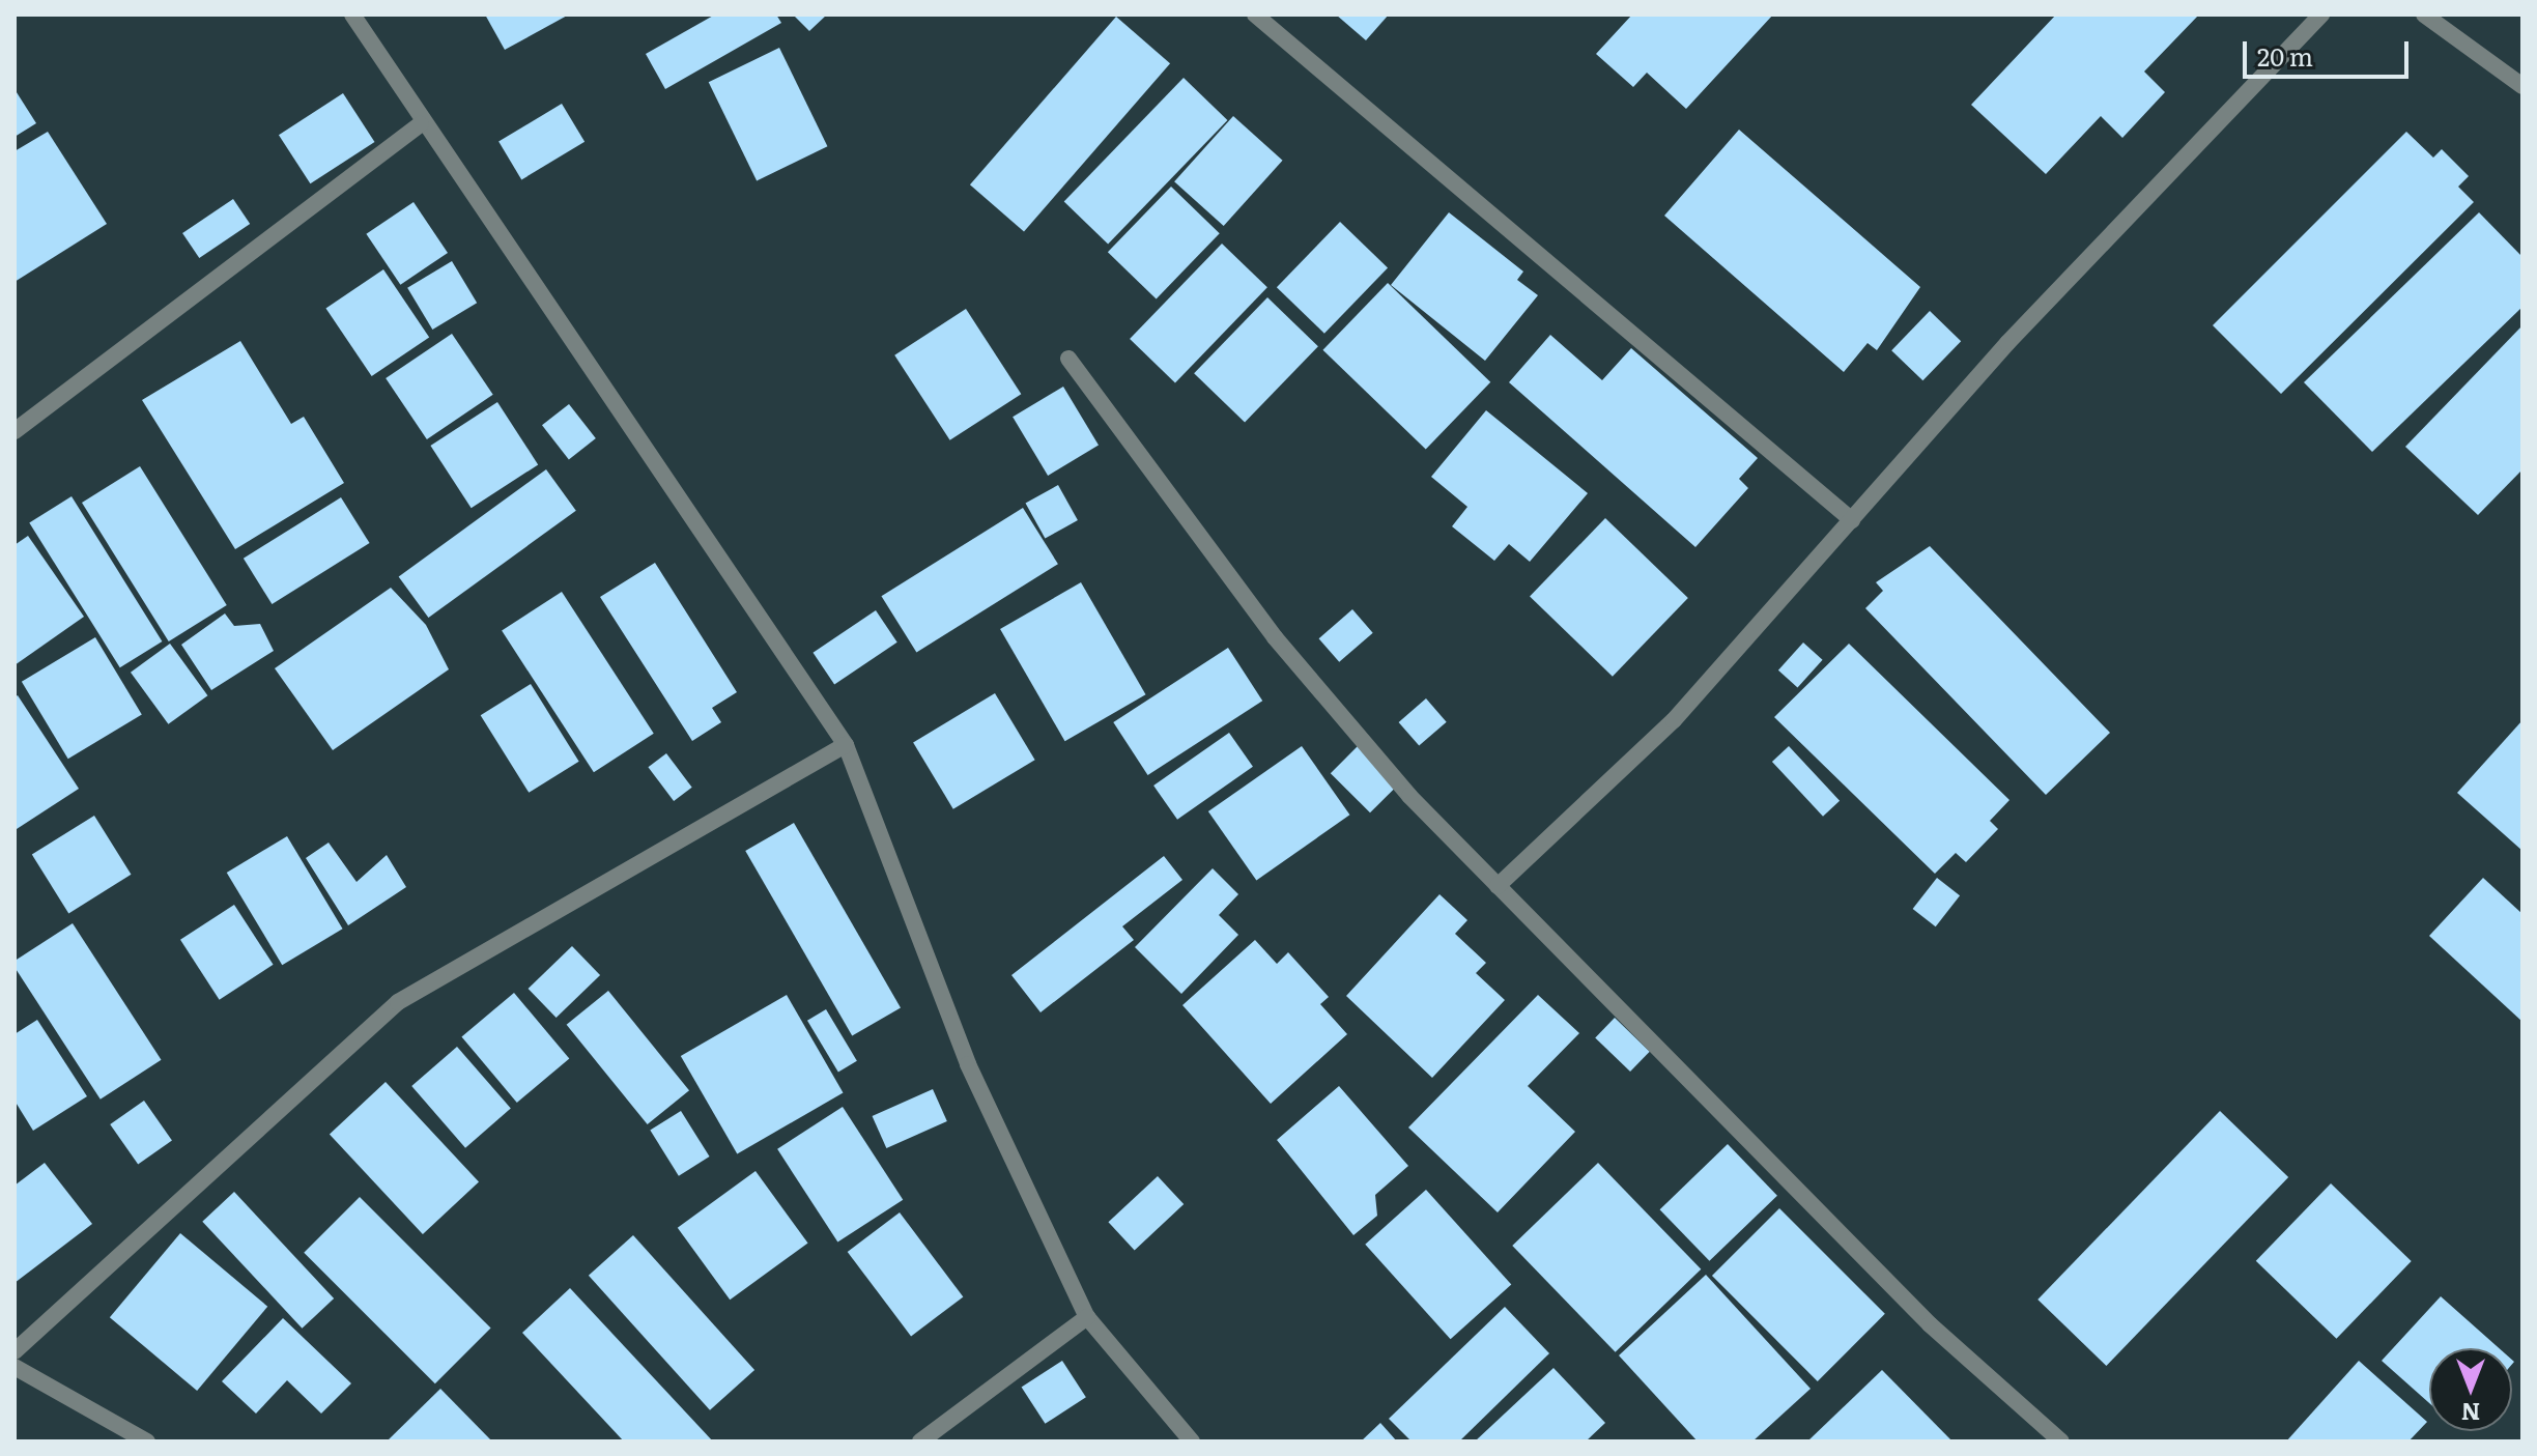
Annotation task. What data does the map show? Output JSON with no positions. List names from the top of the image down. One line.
{"scale_bar":"20 m","north":"bottom"}
